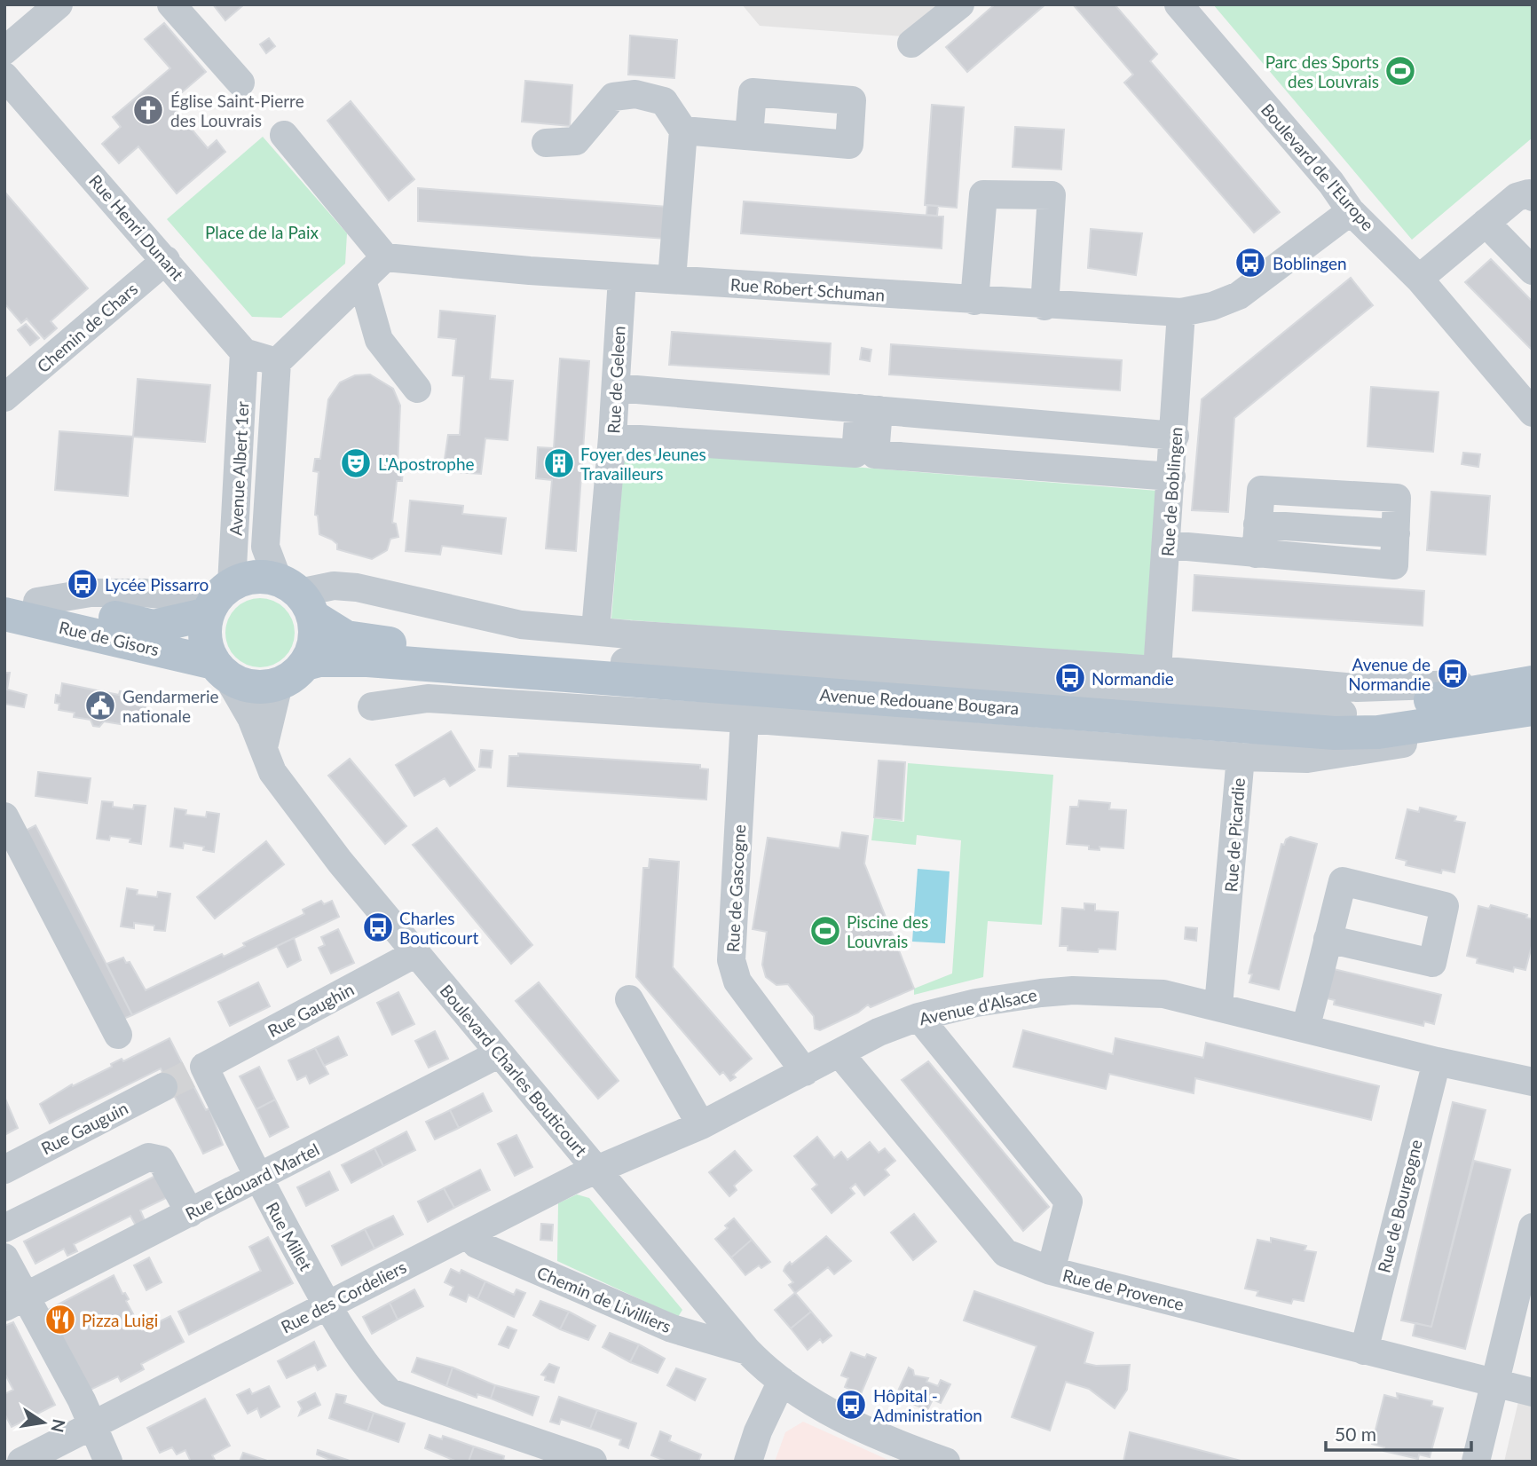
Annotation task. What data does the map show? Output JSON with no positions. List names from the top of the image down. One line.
{"streets":{"main road":["Rue de Gisors","Avenue Redouane Bougara"],"street":["Boulevard de l'Europe","Rue Henri Dunant","Rue Robert Schuman","Chemin de Chars","Rue de Geleen","Avenue Albert 1er","Rue de Boblingen","Rue de Picardie","Rue de Gascogne","Avenue d'Alsace","Rue Gaughin","Boulevard Charles Bouticourt","Rue Gauguin","Rue Edouard Martel","Rue de Bourgogne","Rue Millet","Rue de Provence","Rue des Cordeliers","Chemin de Livilliers"]},"crossings":[["Boulevard de l'Europe","Rue Robert Schuman"],["Rue Henri Dunant","Chemin de Chars"],["Rue Henri Dunant","Avenue Albert 1er"],["Rue Robert Schuman","Rue de Geleen"],["Rue Robert Schuman","Rue de Boblingen"],["Avenue Albert 1er","Rue de Gisors"],["Avenue Albert 1er","Avenue Redouane Bougara"],["Avenue Albert 1er","Boulevard Charles Bouticourt"],["Rue de Gisors","Avenue Redouane Bougara"],["Rue de Gisors","Boulevard Charles Bouticourt"],["Avenue Redouane Bougara","Rue de Picardie"],["Avenue Redouane Bougara","Boulevard Charles Bouticourt"],["Rue de Picardie","Avenue d'Alsace"],["Rue de Gascogne","Avenue d'Alsace"],["Avenue d'Alsace","Boulevard Charles Bouticourt"],["Avenue d'Alsace","Rue de Bourgogne"],["Avenue d'Alsace","Rue de Provence"],["Avenue d'Alsace","Rue des Cordeliers"],["Rue Gaughin","Boulevard Charles Bouticourt"],["Rue Gaughin","Rue Millet"],["Boulevard Charles Bouticourt","Rue Edouard Martel"],["Boulevard Charles Bouticourt","Rue des Cordeliers"],["Boulevard Charles Bouticourt","Chemin de Livilliers"],["Rue Edouard Martel","Rue Millet"],["Rue de Bourgogne","Rue de Provence"],["Rue Millet","Rue des Cordeliers"],["Rue des Cordeliers","Chemin de Livilliers"]],"parks":["Place de la Paix"],"places":{"sports":["Parc des Sports des Louvrais","Piscine des Louvrais"],"church":["Église Saint-Pierre des Louvrais"],"bus stop":["Boblingen","Lycée Pissarro","Avenue de Normandie","Normandie","Charles Bouticourt","Hôpital - Administration"],"theatre":["L'Apostrophe"],"building":["Foyer des Jeunes Travailleurs"],"public building":["Gendarmerie nationale"],"restaurant":["Pizza Luigi"]},"scale_bar":"50 m","north":"right"}
